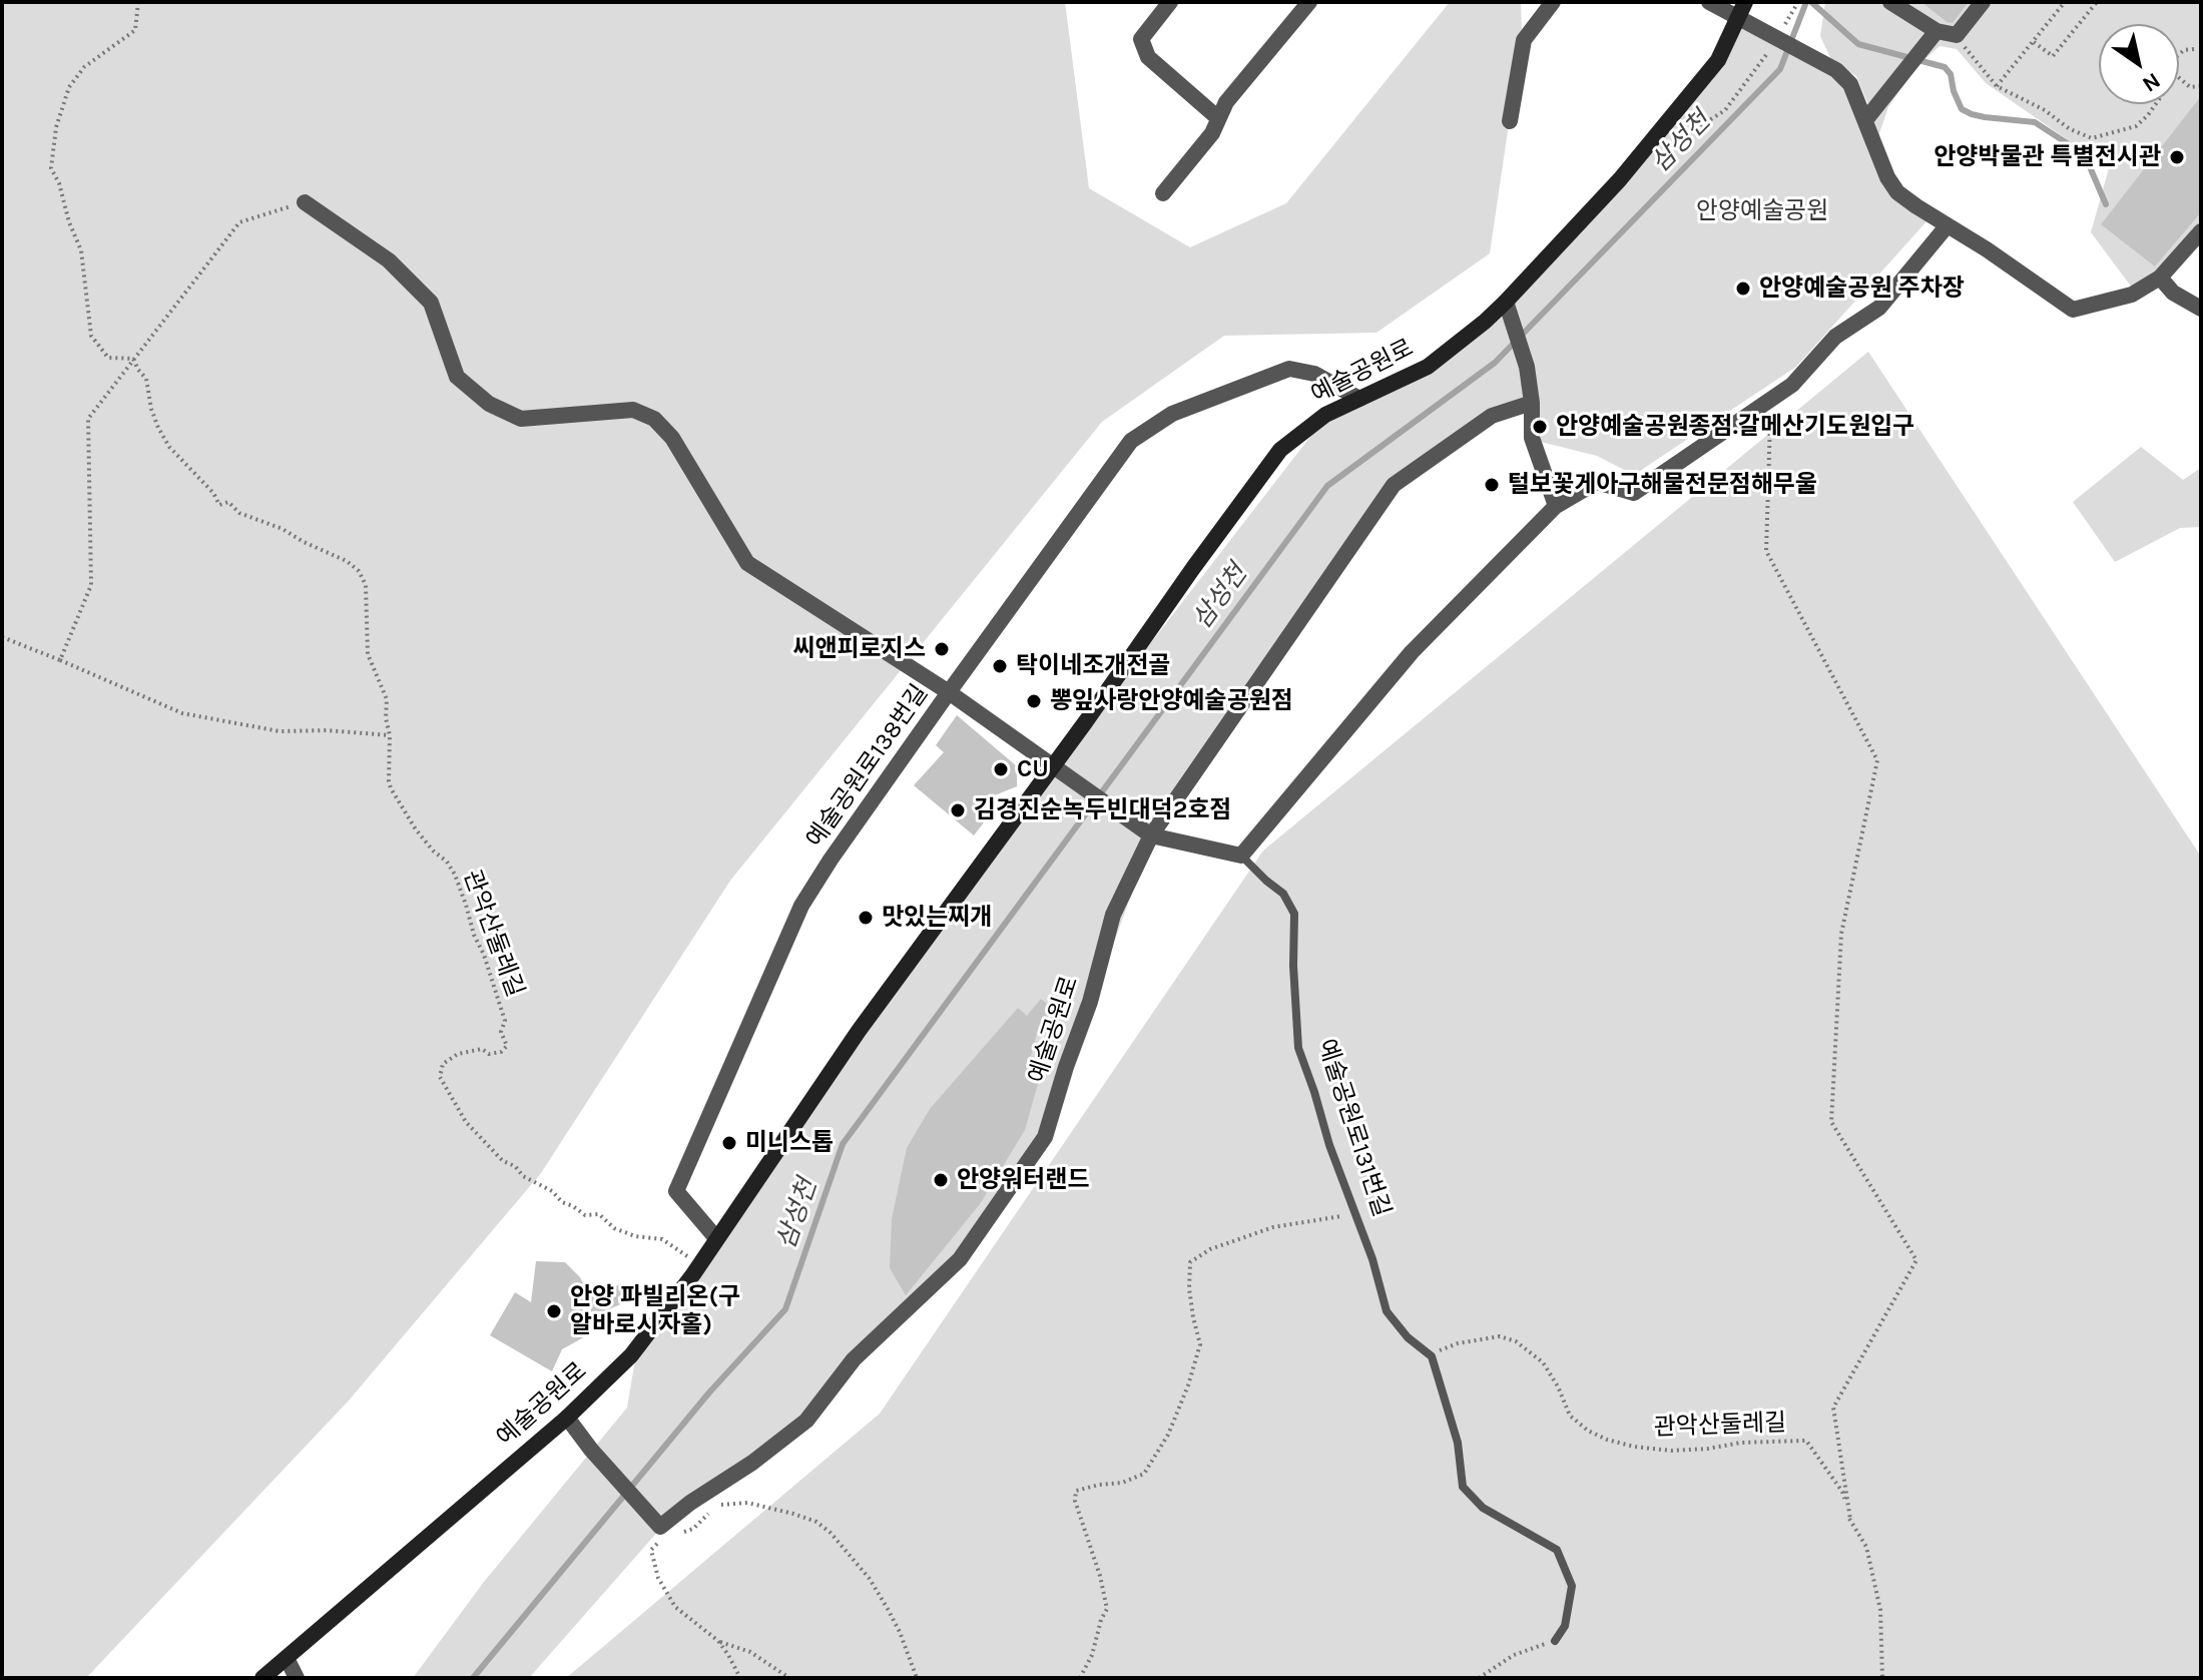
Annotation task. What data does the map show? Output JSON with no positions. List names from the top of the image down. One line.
{"streets":{"street":["예술공원로","예술공원로138번길"],"lane":["예술공원로131번길"],"path":["관악산둘레길"]},"crossings":[["예술공원로","예술공원로138번길"],["예술공원로","관악산둘레길"],["관악산둘레길","예술공원로131번길"]],"water":["삼성천"],"parks":["안양예술공원"],"places":["안양박물관 특별전시관","안양예술공원 주차장","안양예술공원종점.갈메산기도원입구","털보꽃게아구해물전문점해무울","씨앤피로지스","탁이네조개전골","뽕잎사랑안양예술공원점","CU","김경진순녹두빈대덕2호점","맛있는찌개","미니스톱","안양워터랜드","안양 파빌리온(구 알바로시자홀)"],"north":"bottom right"}
